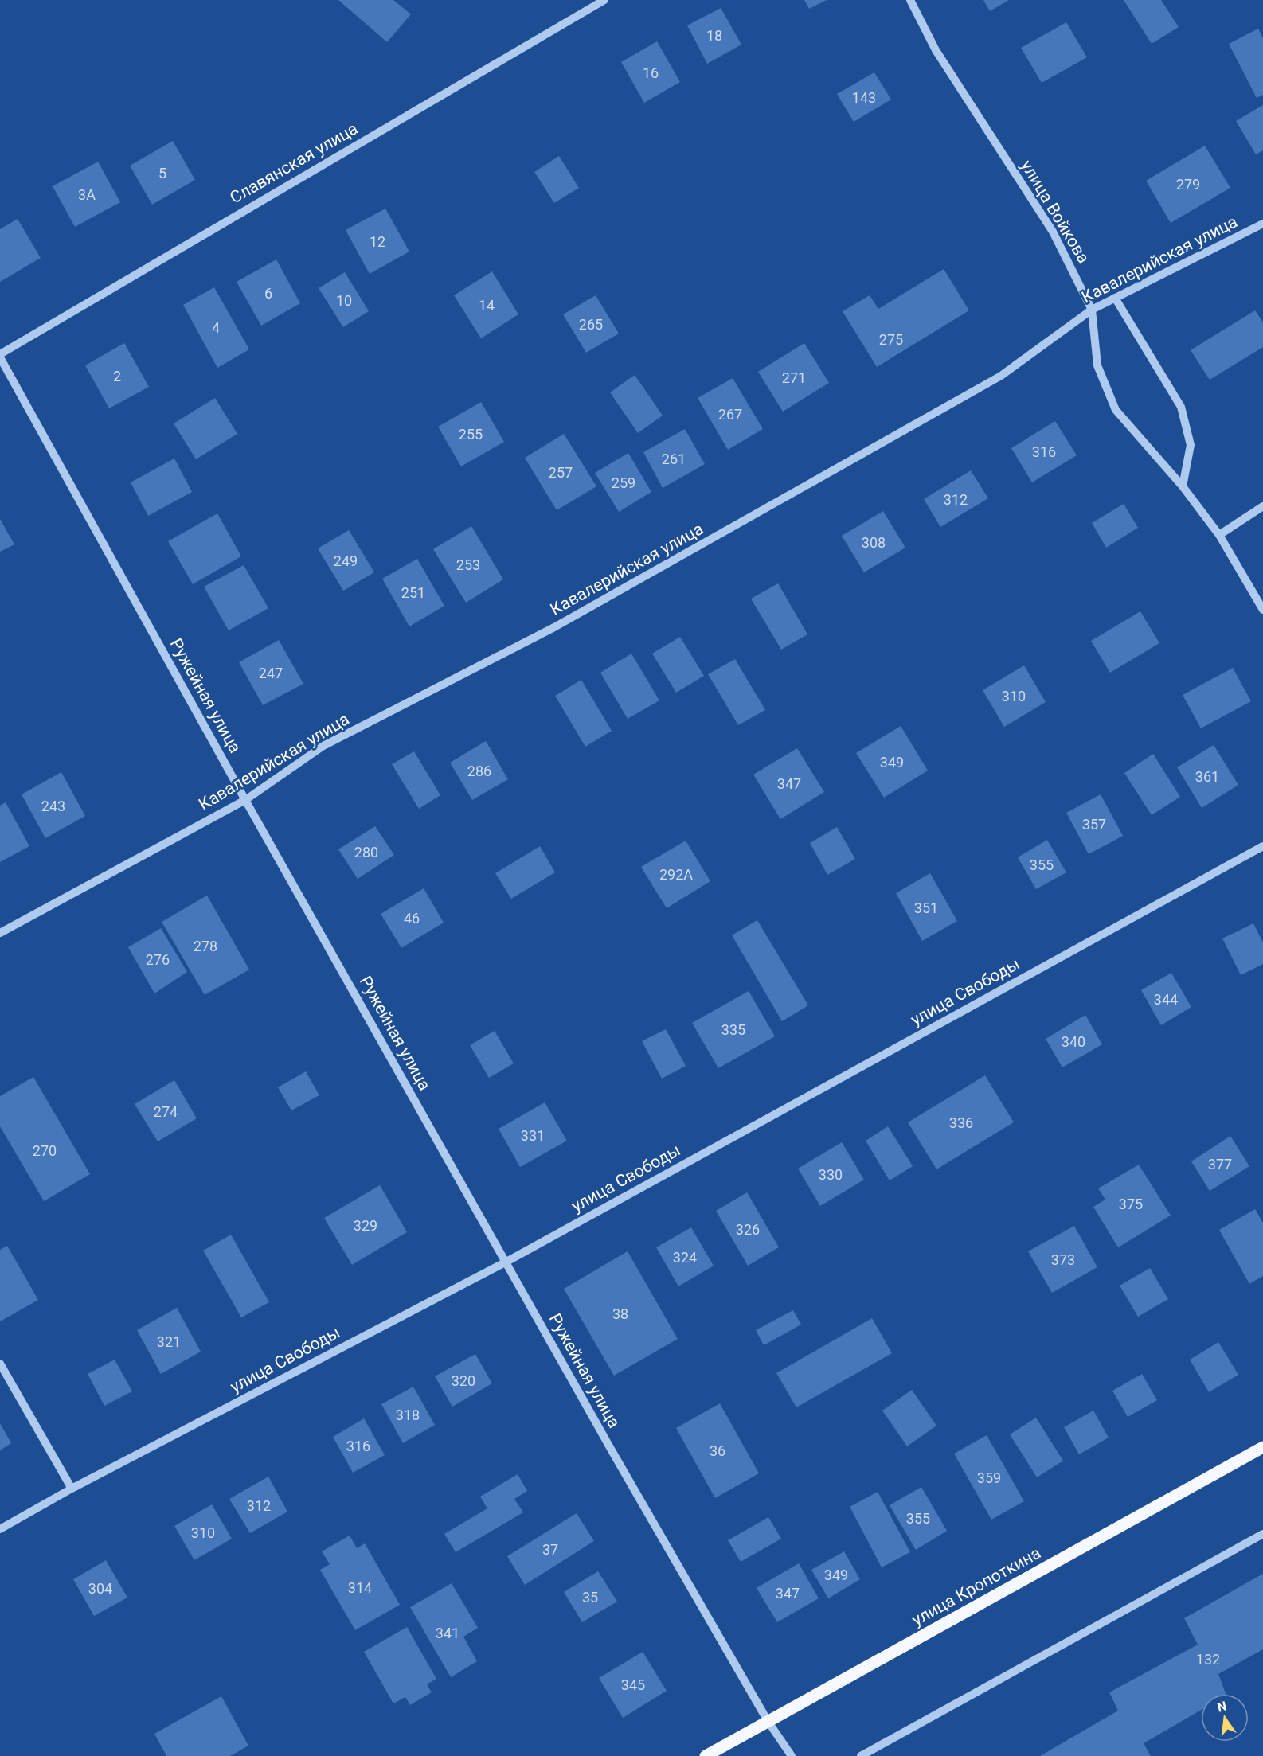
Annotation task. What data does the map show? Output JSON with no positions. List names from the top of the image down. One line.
{"streets":{"main road":["улица Кропоткина"],"street":["Славянская улица","улица Войкова","Кавалерийская улица","Ружейная улица","улица Свободы"]},"crossings":[["Славянская улица","Ружейная улица"],["улица Войкова","Кавалерийская улица"],["Кавалерийская улица","Ружейная улица"],["Ружейная улица","улица Свободы"],["Ружейная улица","улица Кропоткина"]],"house_numbers":["18","16","143","5","279","3А","12","6","10","14","265","4","275","2","271","267","255","316","261","257","259","312","308","249","253","251","247","310","349","286","361","347","243","357","280","355","292А","351","46","278","276","344","335","340","274","336","331","270","377","330","375","329","326","324","373","38","321","320","318","316","36","359","312","355","310","37","349","314","304","347","35","341","132","345"],"north":"top"}
